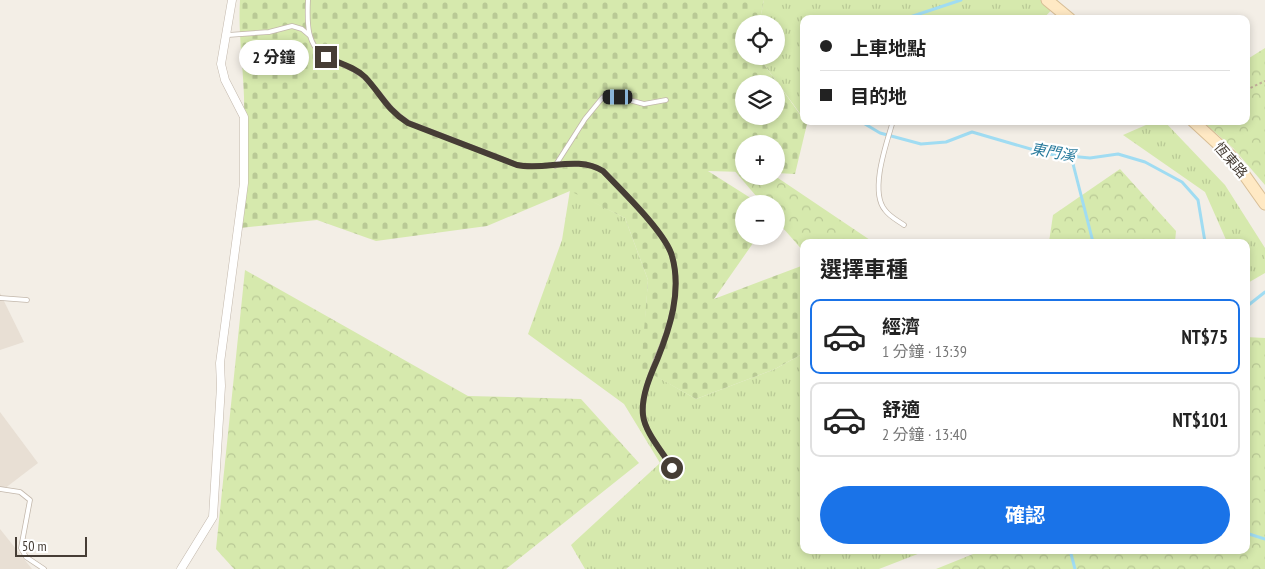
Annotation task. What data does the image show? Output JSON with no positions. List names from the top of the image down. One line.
{"streets":{"main road":["恆東路"]},"water":["東門溪"],"scale_bar":"50 m","page":{"map_buttons":["+","−"],"banner":["上車地點","目的地"],"bubble":"2 分鐘","heading":"選擇車種","list":[{"name":"經濟","note":"1 分鐘 · 13:39","value":"NT$75"},{"name":"舒適","note":"2 分鐘 · 13:40","value":"NT$101"}],"buttons":"確認","scale":"50 m"}}
